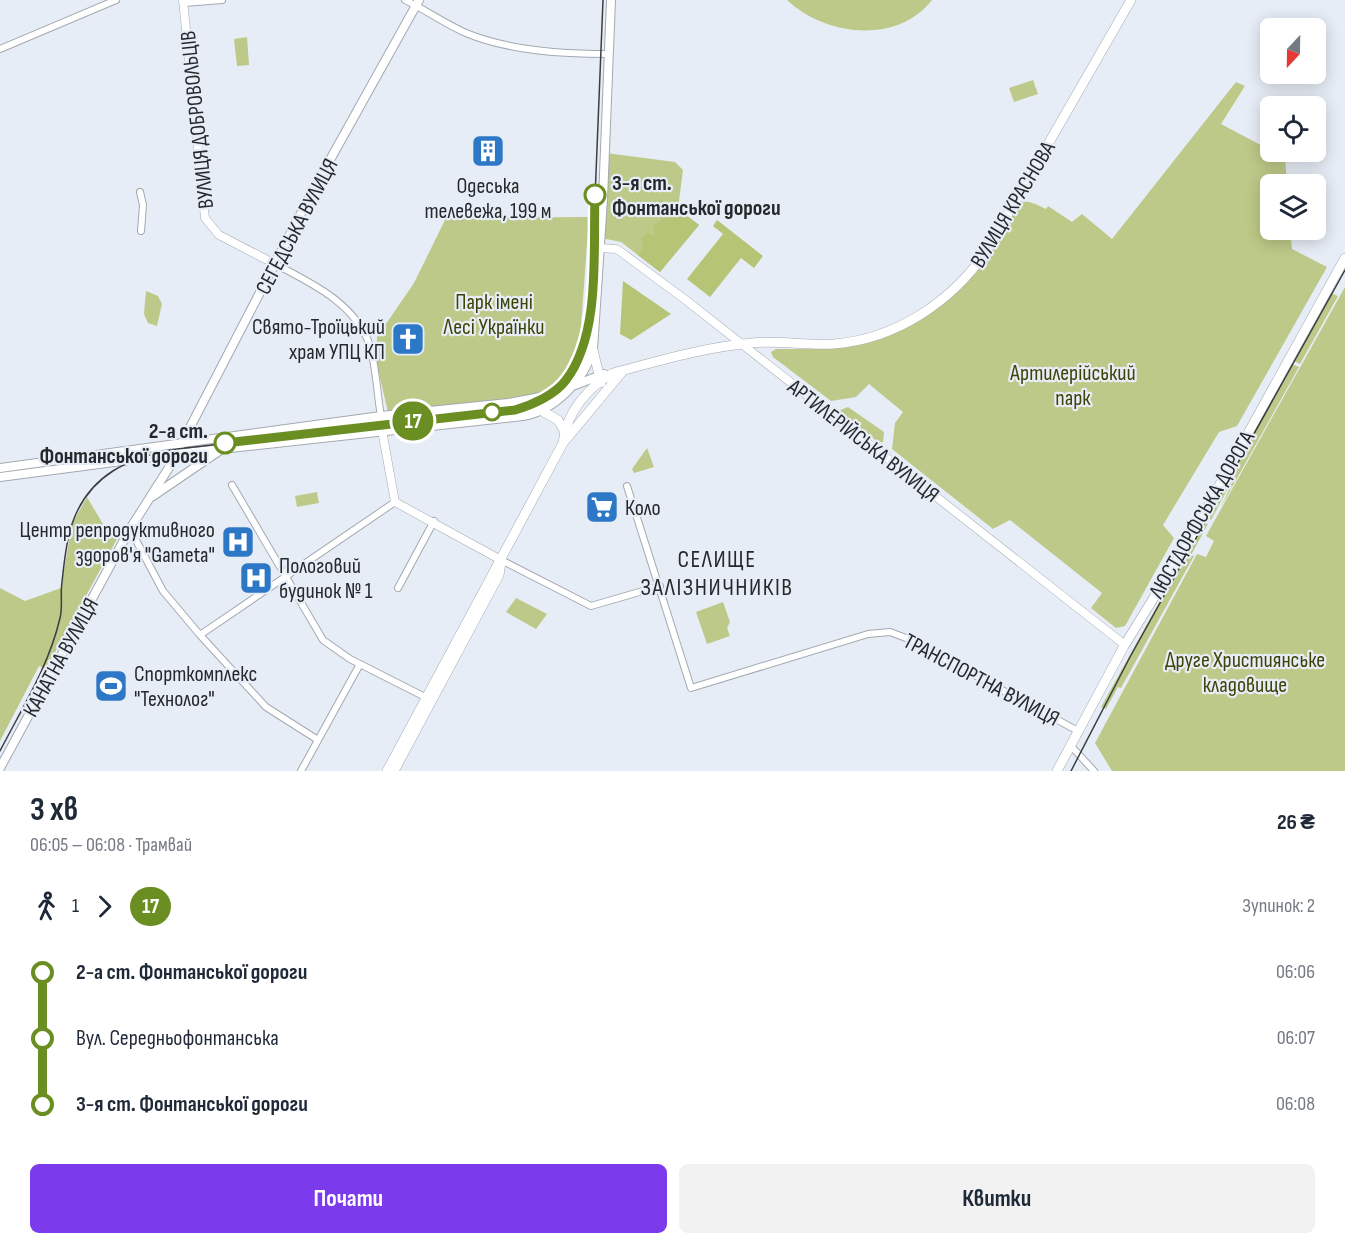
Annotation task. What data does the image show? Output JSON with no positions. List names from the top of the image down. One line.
{"streets":{"main road":["ВУЛИЦЯ КРАСНОВА","СЕГЕДСЬКА ВУЛИЦЯ","ЛЮСТДОРФСЬКА ДОРОГА","КАНАТНА ВУЛИЦЯ"],"street":["ВУЛИЦЯ ДОБРОВОЛЬЦІВ","АРТИЛЕРІЙСЬКА ВУЛИЦЯ","ТРАНСПОРТНА ВУЛИЦЯ"]},"crossings":[["ВУЛИЦЯ ДОБРОВОЛЬЦІВ","СЕГЕДСЬКА ВУЛИЦЯ"],["ВУЛИЦЯ КРАСНОВА","АРТИЛЕРІЙСЬКА ВУЛИЦЯ"],["СЕГЕДСЬКА ВУЛИЦЯ","КАНАТНА ВУЛИЦЯ"],["АРТИЛЕРІЙСЬКА ВУЛИЦЯ","ЛЮСТДОРФСЬКА ДОРОГА"],["ЛЮСТДОРФСЬКА ДОРОГА","ТРАНСПОРТНА ВУЛИЦЯ"]],"districts":["СЕЛИЩЕ ЗАЛІЗНИЧНИКІВ"],"parks":["Парк імені Лесі Українки","Артилерійський парк","Друге Християнське кладовище"],"places":{"building":["Одеська телевежа, 199 м"],"other":["3-я ст. Фонтанської дороги","2-а ст. Фонтанської дороги"],"church":["Свято-Троїцький храм УПЦ КП"],"supermarket":["Коло"],"hospital":["Центр репродуктивного здоров'я \"Gameta\"","Пологовий будинок № 1"],"sports":["Спорткомплекс \"Технолог\""]},"lines":["tram line 17"],"north":"bottom","page":{"on_map":"17","heading":["3 хв","06:05 – 06:08 · Трамвай","26 ₴"],"legs":["1","17","Зупинок: 2"],"list":[{"name":"2-а ст. Фонтанської дороги","value":"06:06"},{"name":"Вул. Середньофонтанська","value":"06:07"},{"name":"3-я ст. Фонтанської дороги","value":"06:08"}],"buttons":["Почати","Квитки"]}}
